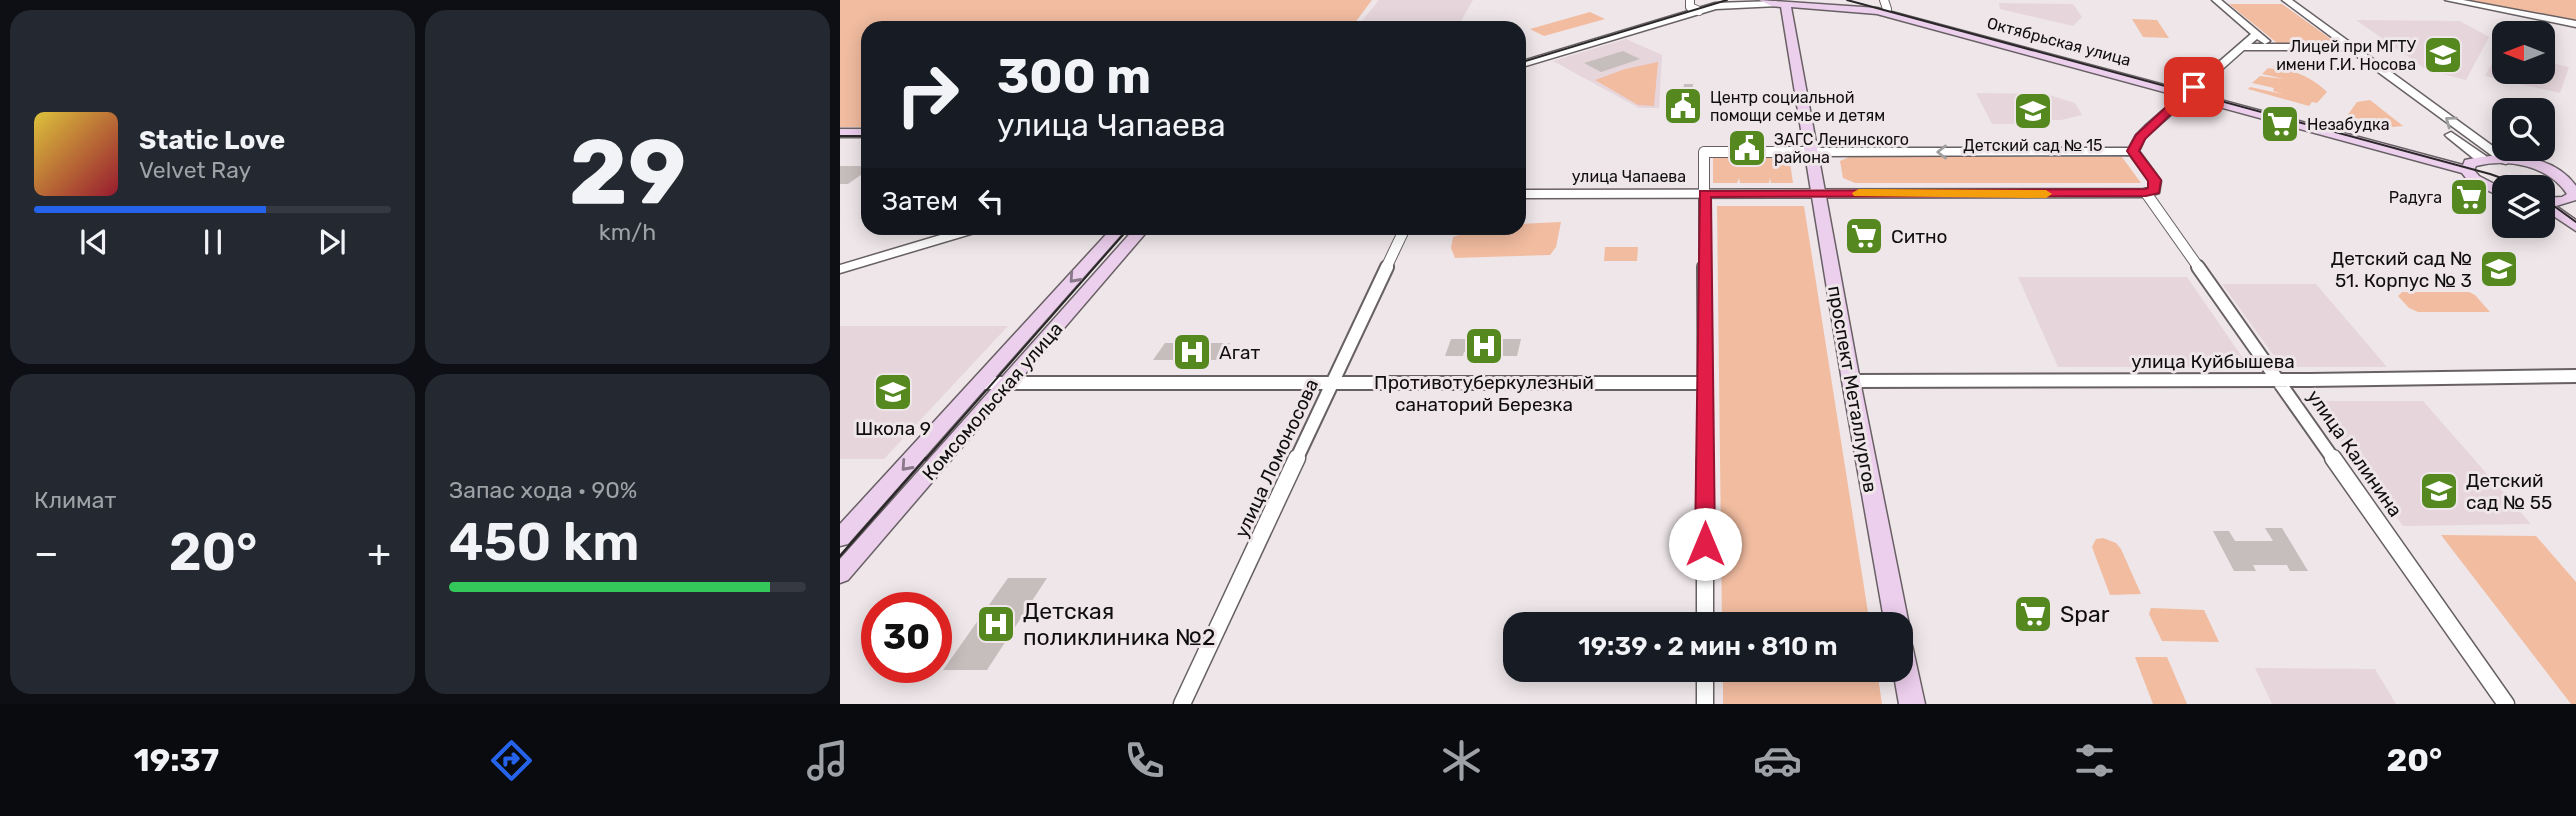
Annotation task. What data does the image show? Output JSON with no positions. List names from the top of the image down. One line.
{"streets":{"main road":["Октябрьская улица","проспект Металлургов","Комсомольская улица"],"street":["улица Чапаева","улица Куйбышева","улица Калинина","улица Ломоносова"]},"crossings":[["улица Чапаева","проспект Металлургов"],["улица Чапаева","улица Калинина"],["улица Куйбышева","проспект Металлургов"],["улица Куйбышева","улица Калинина"]],"places":{"school or university":["Лицей при МГТУ имени Г.И. Носова","Детский сад № 15","Детский сад № 51. Корпус № 3","Школа 9","Детский сад № 55"],"public building":["Центр социальной помощи семье и детям","ЗАГС Ленинского района"],"supermarket":["Незабудка","Радуга","Ситно","Spar"],"hospital":["Противотуберкулезный санаторий Березка","Агат","Детская поликлиника №2"]},"north":"left","page":{"tile":[["29","km/h"],"Климат",["Запас хода · 90%","450 km"]],"turn":["300 m","улица Чапаева"],"song":["Static Love","Velvet Ray"],"then":"Затем","heat":["−","20°","+"],"limit":"30","trip":"19:39 · 2 мин · 810 m","tabs":["19:37","20°"]}}
